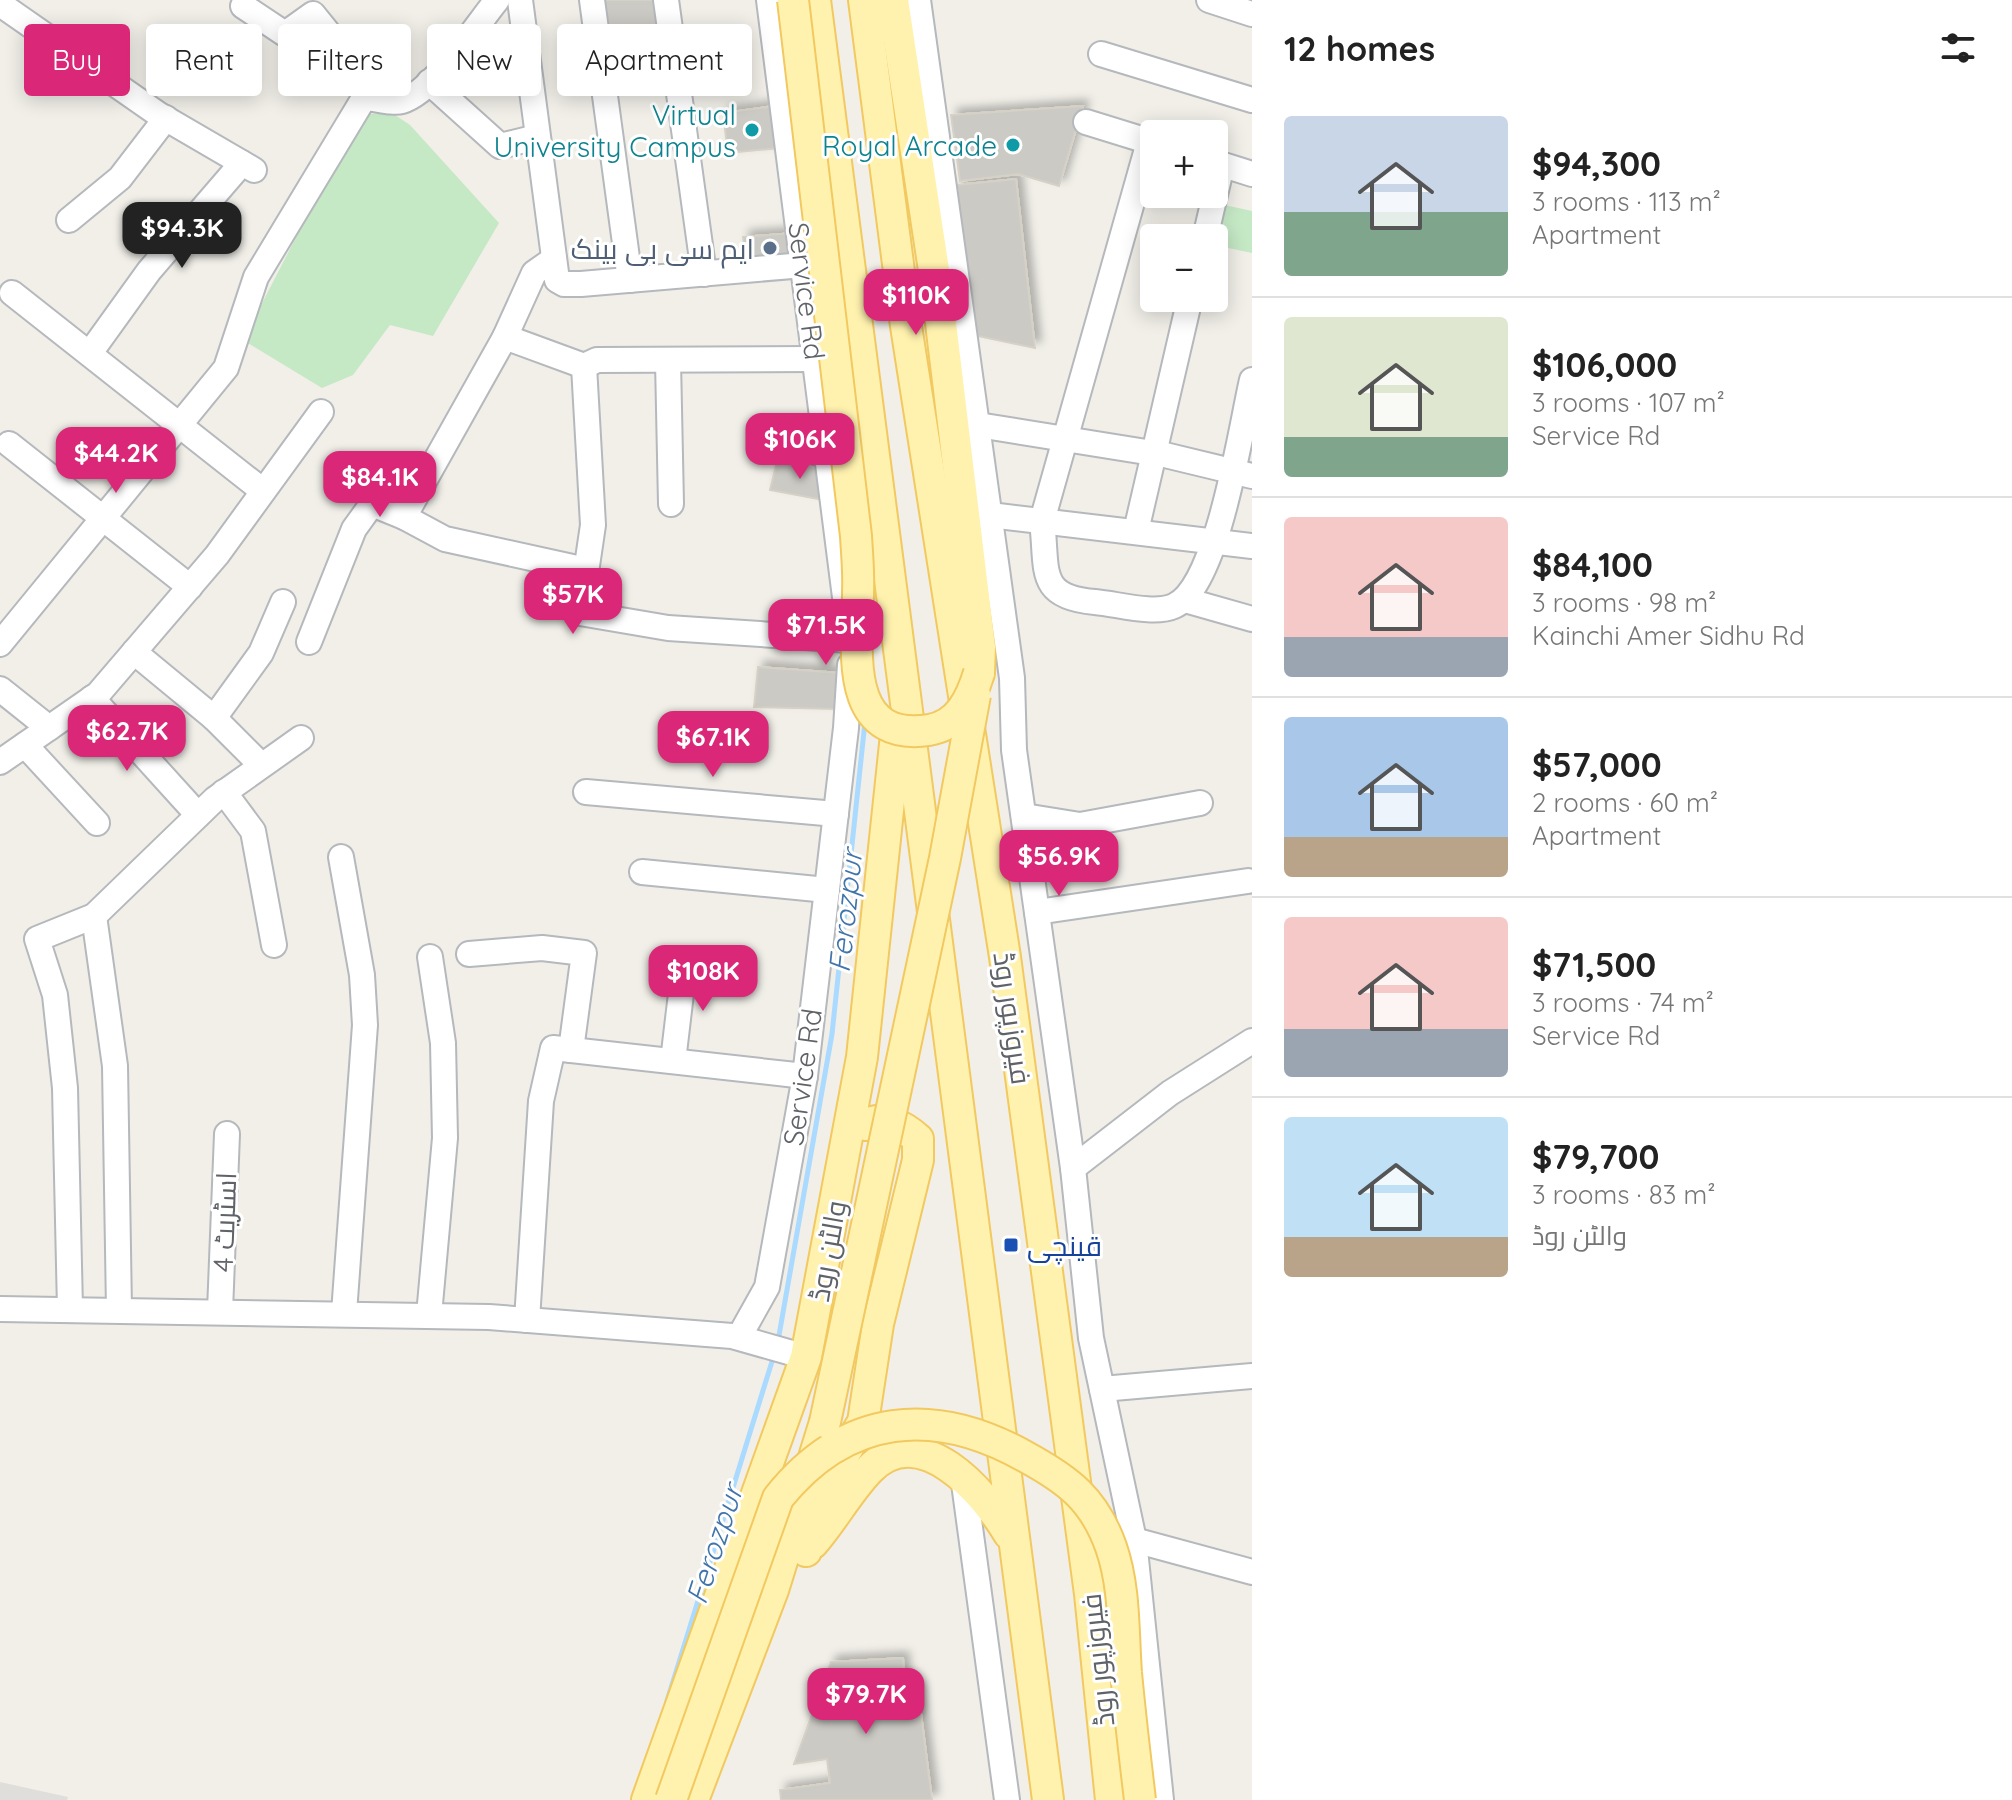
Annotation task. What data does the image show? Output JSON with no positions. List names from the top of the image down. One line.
{"streets":{"main road":["فیروزپور روڈ","والٹن روڈ"],"street":["Service Rd","اسٹریٹ 4"]},"water":["Ferozpur"],"places":{"other":["Virtual University Campus","Royal Arcade","ایم سی بی بینک"],"transit":["قینچی"]},"page":{"heading":"12 homes","chip":["Buy","Rent","Filters","New","Apartment"],"list":[{"name":"$94,300","note":"3 rooms · 113 m² · Apartment"},{"name":"$106,000","note":"3 rooms · 107 m² · Service Rd"},{"name":"$84,100","note":"3 rooms · 98 m² · Kainchi Amer Sidhu Rd"},{"name":"$57,000","note":"2 rooms · 60 m² · Apartment"},{"name":"$71,500","note":"3 rooms · 74 m² · Service Rd"},{"name":"$79,700","note":"3 rooms · 83 m² · والٹن روڈ"}],"map_buttons":["+","−"],"price":["$94.3K","$110K","$106K","$44.2K","$84.1K","$57K","$71.5K","$62.7K","$67.1K","$56.9K","$108K","$79.7K"]}}
